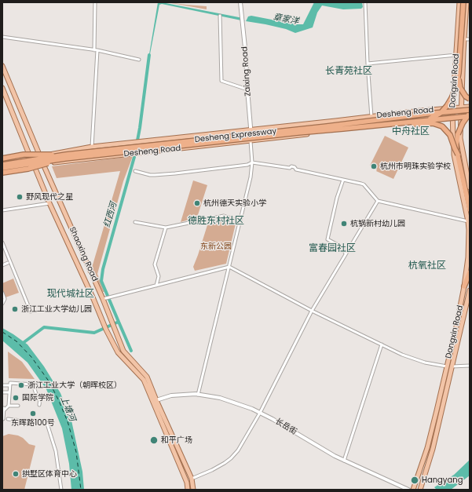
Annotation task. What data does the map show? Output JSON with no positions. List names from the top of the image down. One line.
{"streets":{"highway":["Desheng Expressway"],"main road":["Dongxin Road","Desheng Road","Shaoxing Road"],"street":["Zaixing Road","长岳街"]},"crossings":[["Zaixing Road","Desheng Road"],["Dongxin Road","Desheng Road"],["Desheng Road","Desheng Expressway"],["Desheng Road","Shaoxing Road"],["Shaoxing Road","长岳街"]],"districts":["长青苑社区","中舟社区","德胜东村社区","富春园社区","杭氧社区","现代城社区"],"water":["章家洋","红西河","上塘河"],"parks":["东新公园"],"places":["杭州市明珠实验学校","野风现代之星","杭州德天实验小学","杭锅新村幼儿园","浙江工业大学幼儿园","浙江工业大学（朝晖校区）","国际学院","东晖路100号","和平广场","拱墅区体育中心","Hangyang"]}
